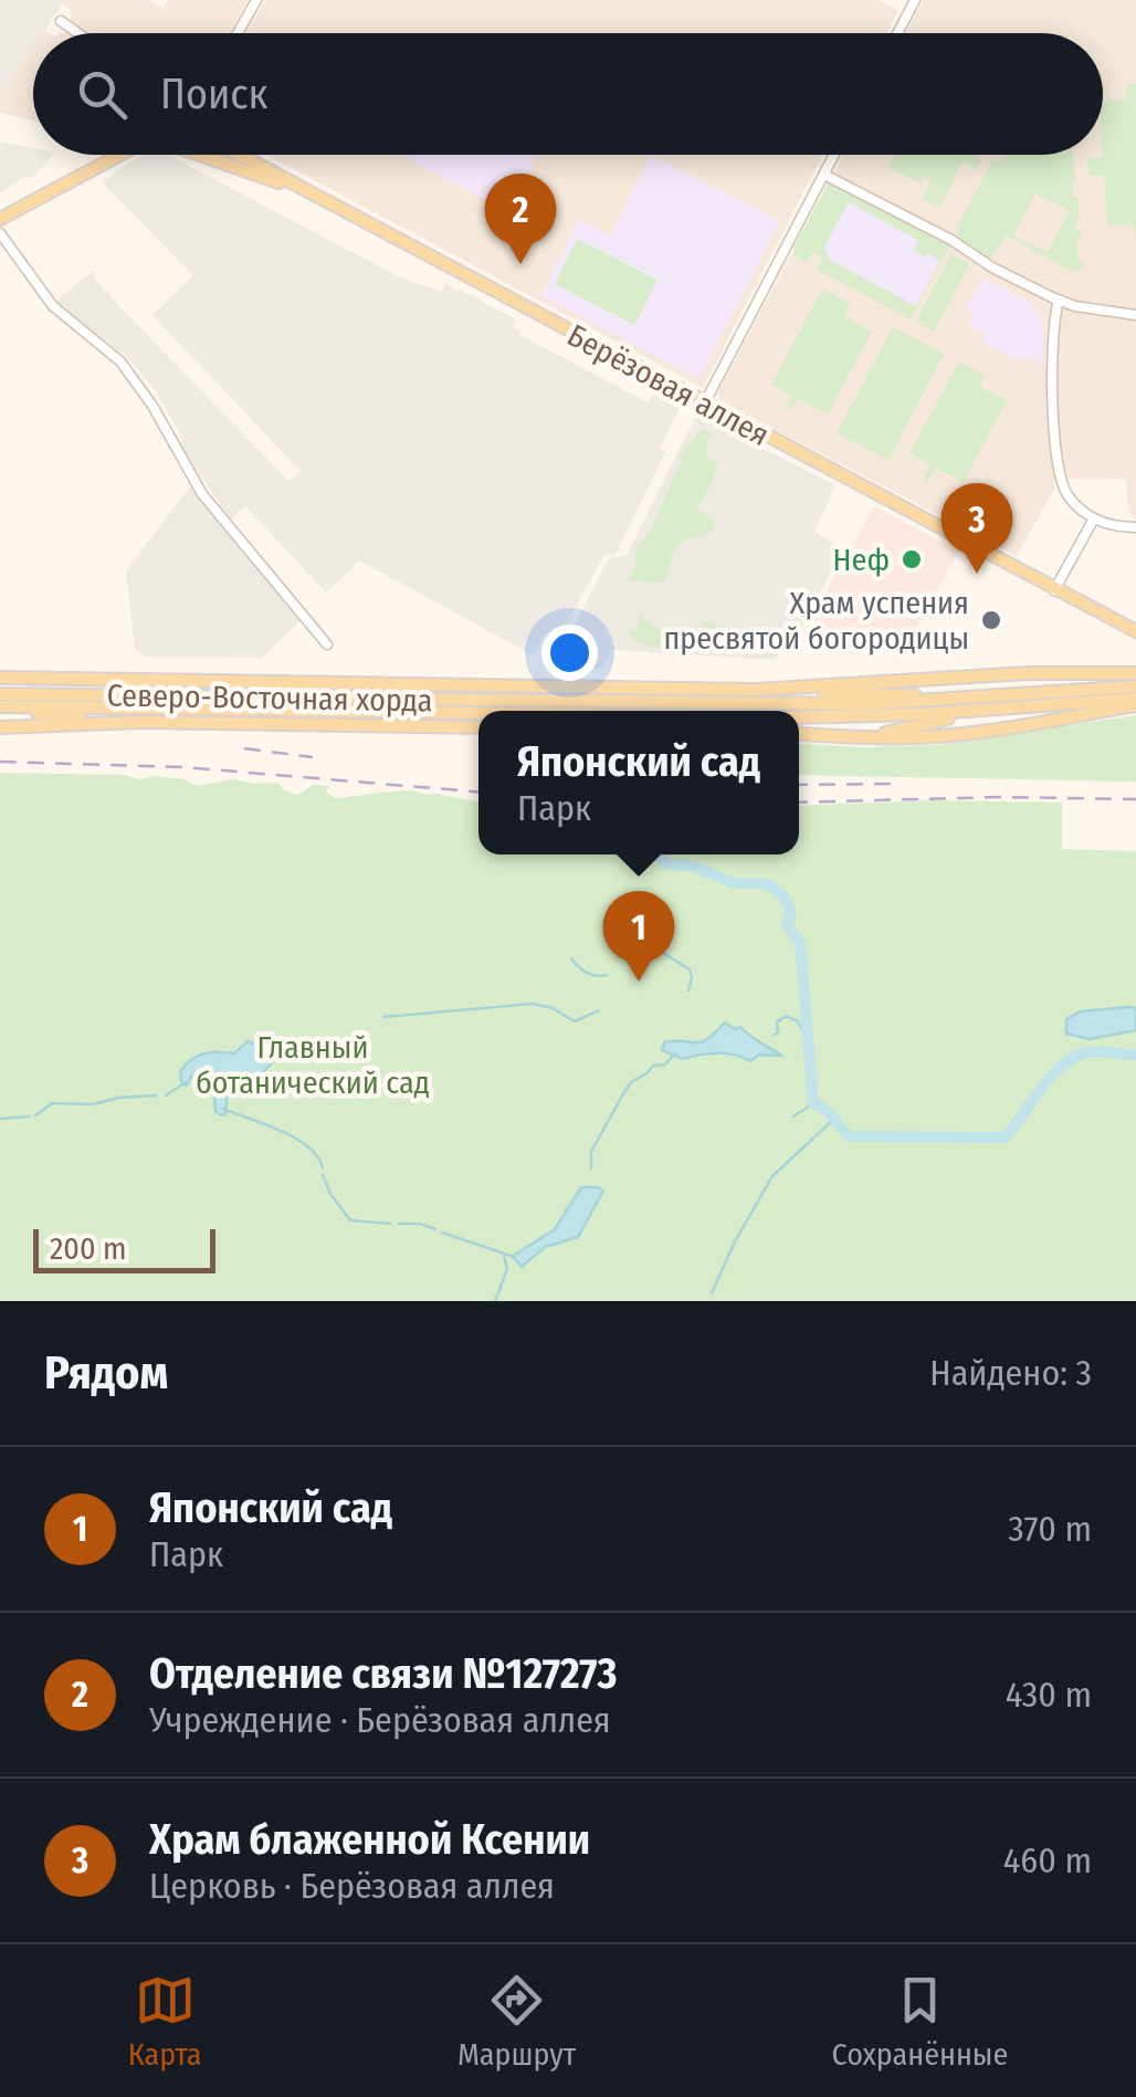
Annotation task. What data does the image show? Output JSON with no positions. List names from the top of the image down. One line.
{"streets":{"main road":["Берёзовая аллея","Северо-Восточная хорда"]},"parks":["Главный ботанический сад"],"places":["Неф","Храм успения пресвятой богородицы"],"scale_bar":"200 m","page":{"search":"Поиск","pins":["2","3","1"],"popup":["Японский сад","Парк"],"scale":"200 m","heading":["Рядом","Найдено: 3"],"list":[{"mark":"1","name":"Японский сад","note":"Парк","value":"370 m"},{"mark":"2","name":"Отделение связи №127273","note":"Учреждение · Берёзовая аллея","value":"430 m"},{"mark":"3","name":"Храм блаженной Ксении","note":"Церковь · Берёзовая аллея","value":"460 m"}],"nav":["Карта","Маршрут","Сохранённые"]}}
